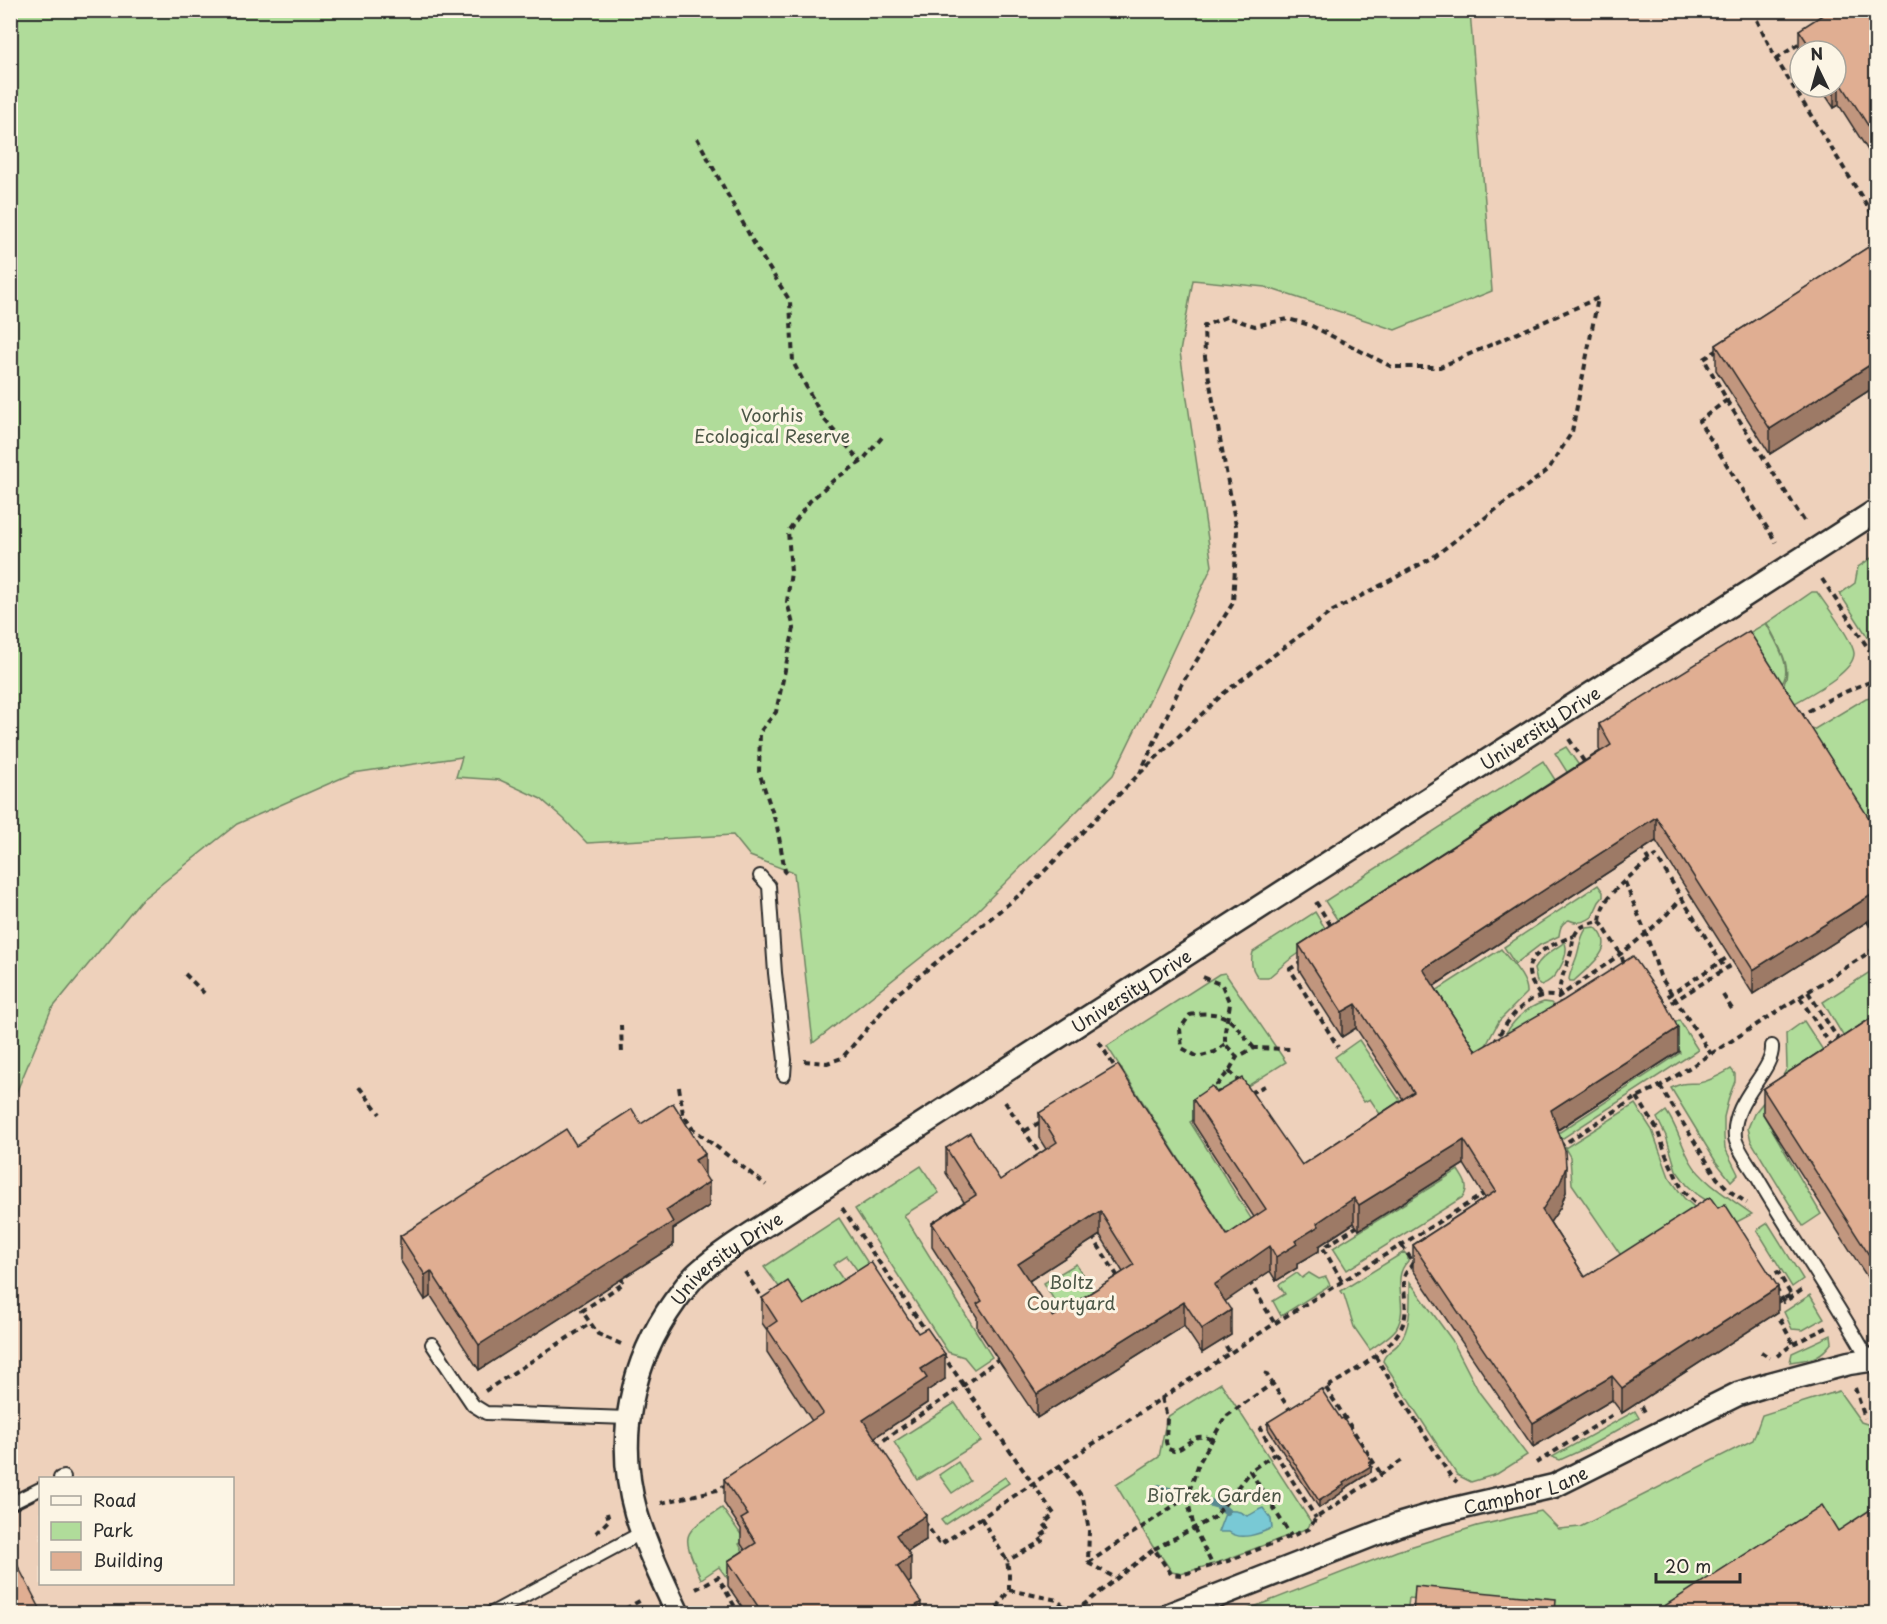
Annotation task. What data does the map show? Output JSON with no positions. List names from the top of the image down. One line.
{"streets":{"street":["University Drive","Camphor Lane"]},"parks":["Voorhis Ecological Reserve","Boltz Courtyard","BioTrek Garden"],"legend":["Road","Park","Building"],"scale_bar":"20 m","north":"top"}
